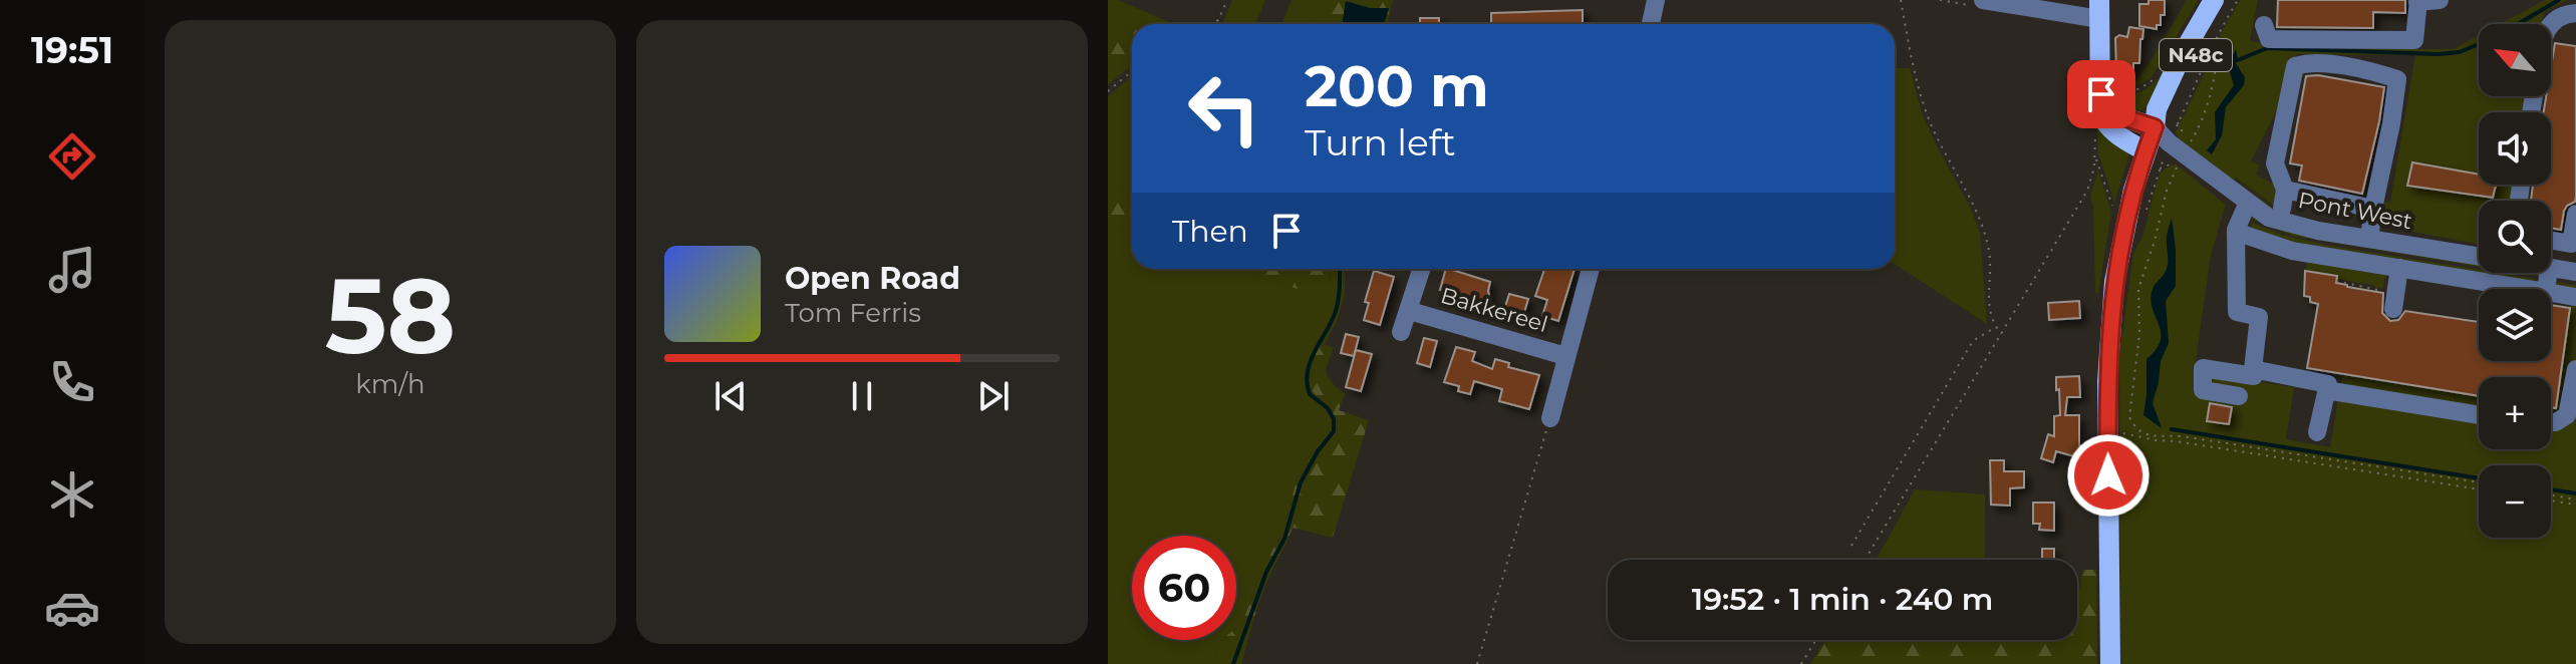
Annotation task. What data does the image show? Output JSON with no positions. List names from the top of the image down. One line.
{"streets":{"main road":["N48c"],"street":["Pont West","Bakkereel"]},"crossings":[["N48c","Pont West"]],"north":"top left","page":{"tabs":"19:51","tile":["58","km/h"],"map_buttons":["+","−"],"turn":["200 m","Turn left"],"then":"Then","song":["Open Road","Tom Ferris"],"limit":"60","trip":"19:52 · 1 min · 240 m"}}
